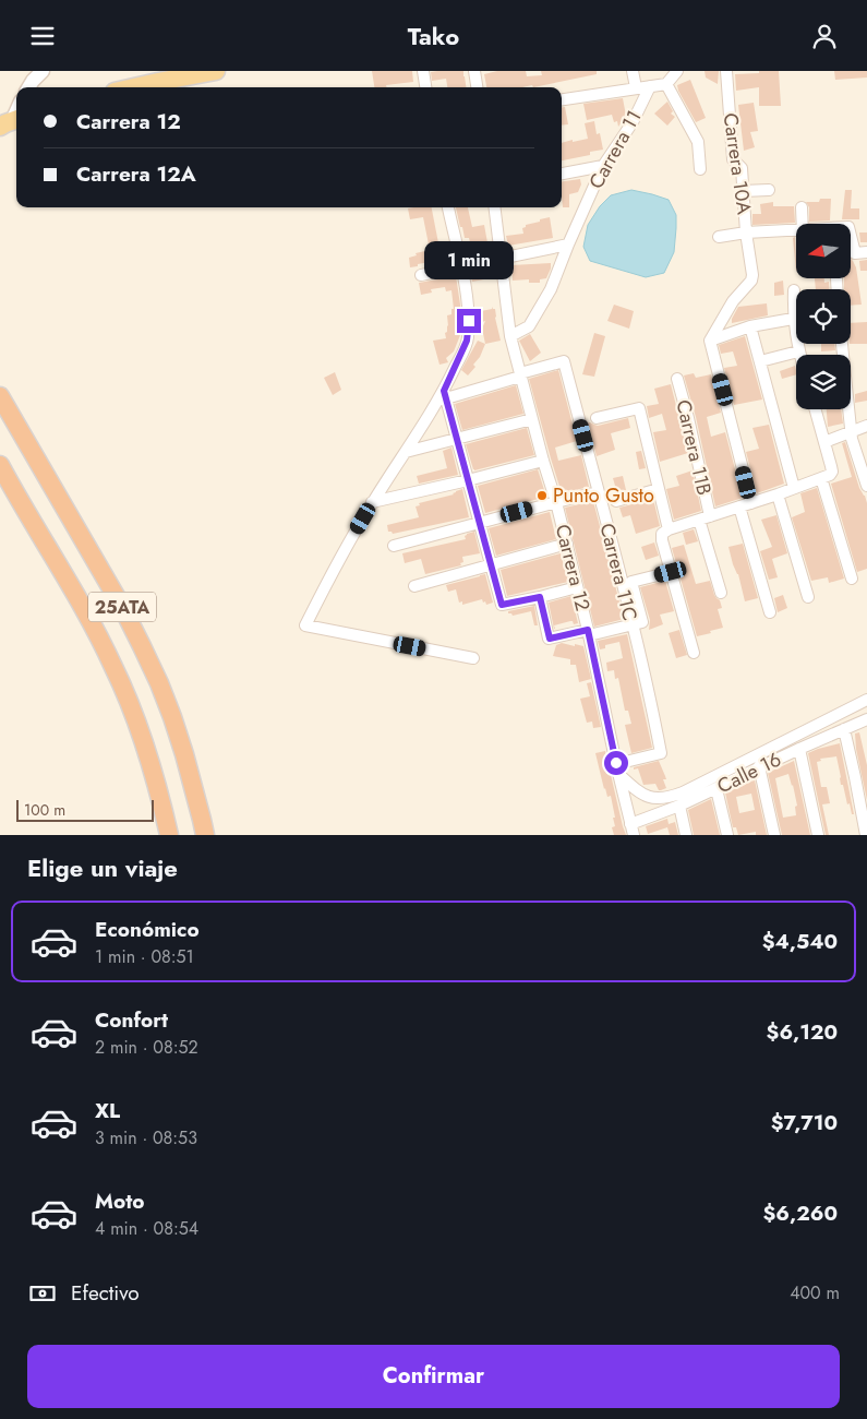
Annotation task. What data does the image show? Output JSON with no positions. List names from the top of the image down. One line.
{"streets":{"highway":["25ATA"],"street":["Carrera 11","Carrera 10A","Carrera 11B","Carrera 12","Carrera 11C","Calle 16"]},"crossings":[["Carrera 11","Carrera 12"],["Carrera 12","Carrera 11C"],["Carrera 12","Calle 16"]],"places":["Punto Gusto"],"scale_bar":"100 m","north":"left","page":{"header":"Tako","banner":["Carrera 12","Carrera 12A"],"bubble":"1 min","scale":"100 m","heading":"Elige un viaje","list":[{"name":"Económico","note":"1 min · 08:51","value":"$4,540"},{"name":"Confort","note":"2 min · 08:52","value":"$6,120"},{"name":"XL","note":"3 min · 08:53","value":"$7,710"},{"name":"Moto","note":"4 min · 08:54","value":"$6,260"}],"pay":["Efectivo","400 m"],"buttons":"Confirmar"}}
